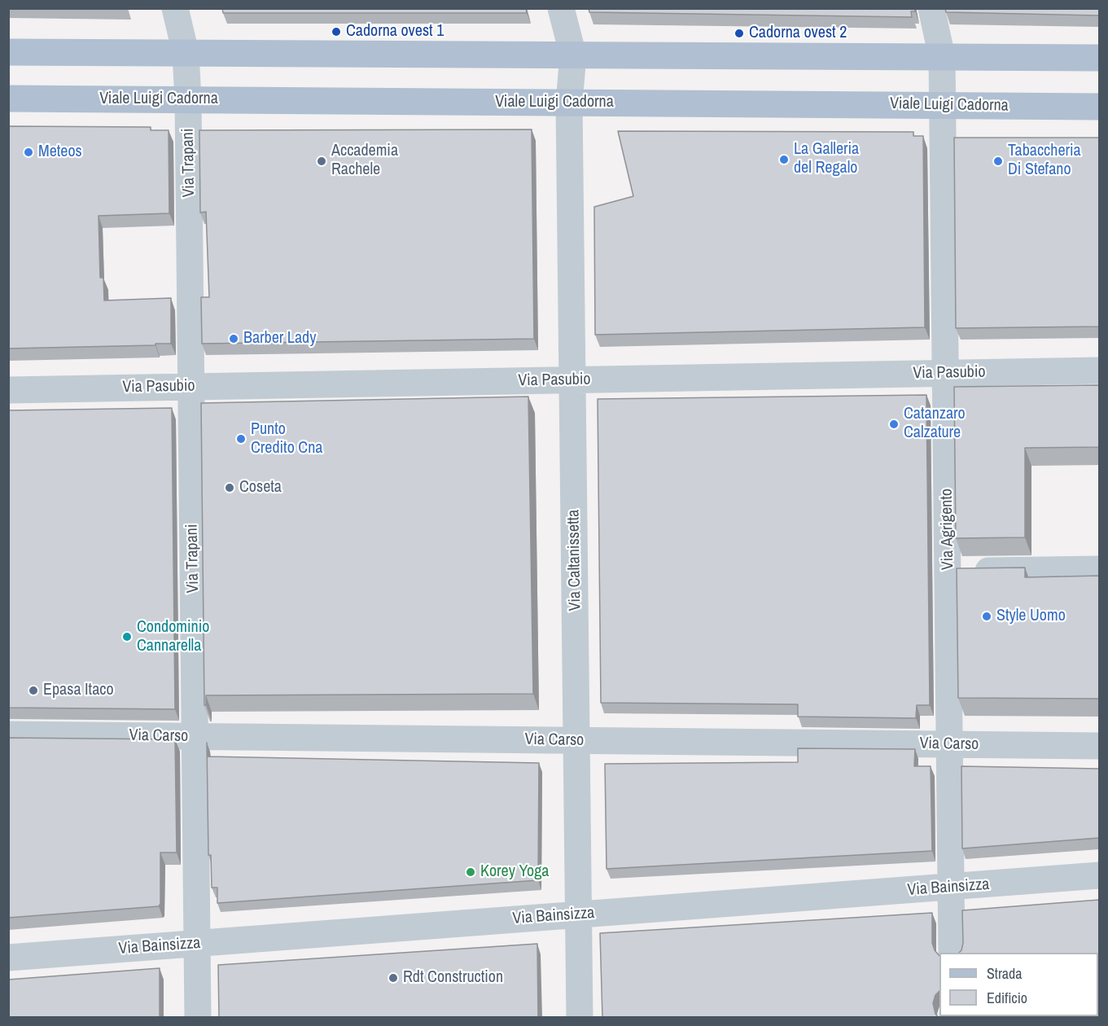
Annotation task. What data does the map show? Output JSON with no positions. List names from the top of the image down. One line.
{"streets":{"main road":["Viale Luigi Cadorna"],"street":["Via Trapani","Via Pasubio","Via Agrigento","Via Caltanissetta","Via Carso","Via Bainsizza"]},"crossings":[["Viale Luigi Cadorna","Via Trapani"],["Viale Luigi Cadorna","Via Agrigento"],["Viale Luigi Cadorna","Via Caltanissetta"],["Via Trapani","Via Pasubio"],["Via Trapani","Via Carso"],["Via Trapani","Via Bainsizza"],["Via Pasubio","Via Agrigento"],["Via Pasubio","Via Caltanissetta"],["Via Agrigento","Via Carso"],["Via Agrigento","Via Bainsizza"],["Via Caltanissetta","Via Carso"],["Via Caltanissetta","Via Bainsizza"]],"places":["Cadorna ovest 1","Cadorna ovest 2","Meteos","La Galleria del Regalo","Accademia Rachele","Tabaccheria Di Stefano","Barber Lady","Catanzaro Calzature","Punto Credito Cna","Coseta","Style Uomo","Condominio Cannarella","Epasa Itaco","Korey Yoga","Rdt Construction"],"legend":["Strada","Edificio"]}
